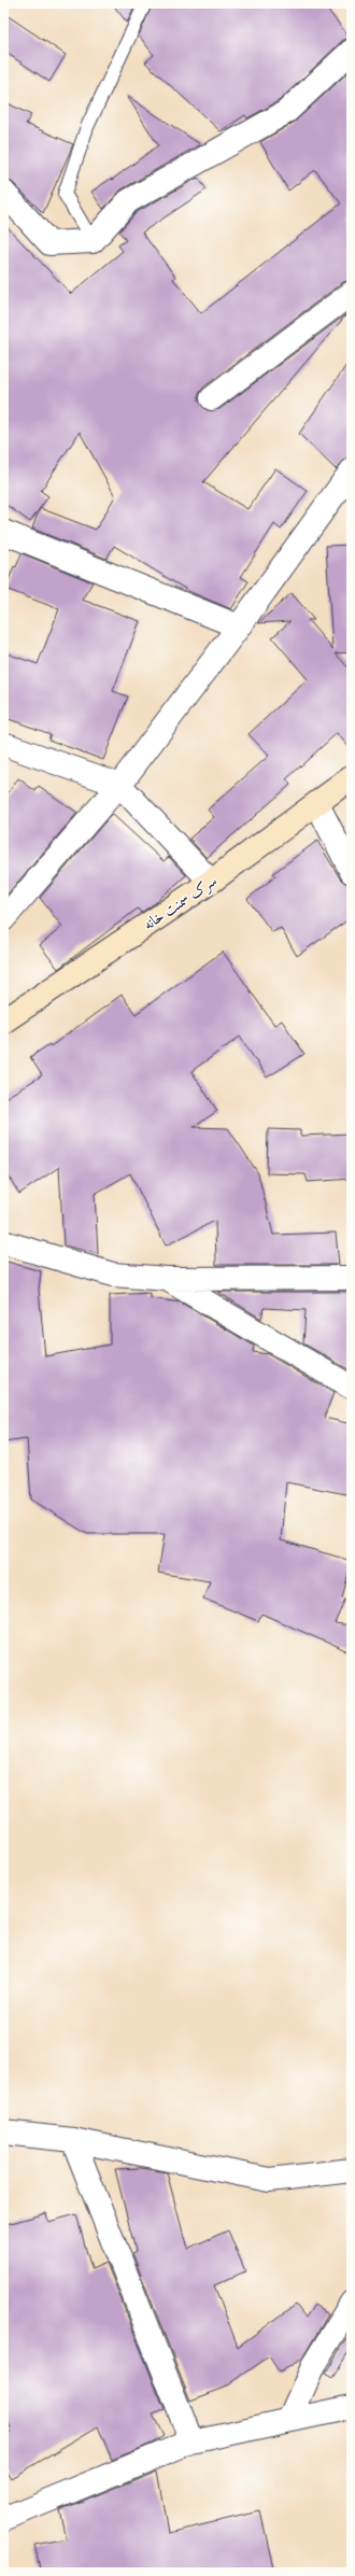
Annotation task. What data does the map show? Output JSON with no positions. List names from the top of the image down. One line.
{"streets":{"street":["سرک سمنت خانه"]}}
